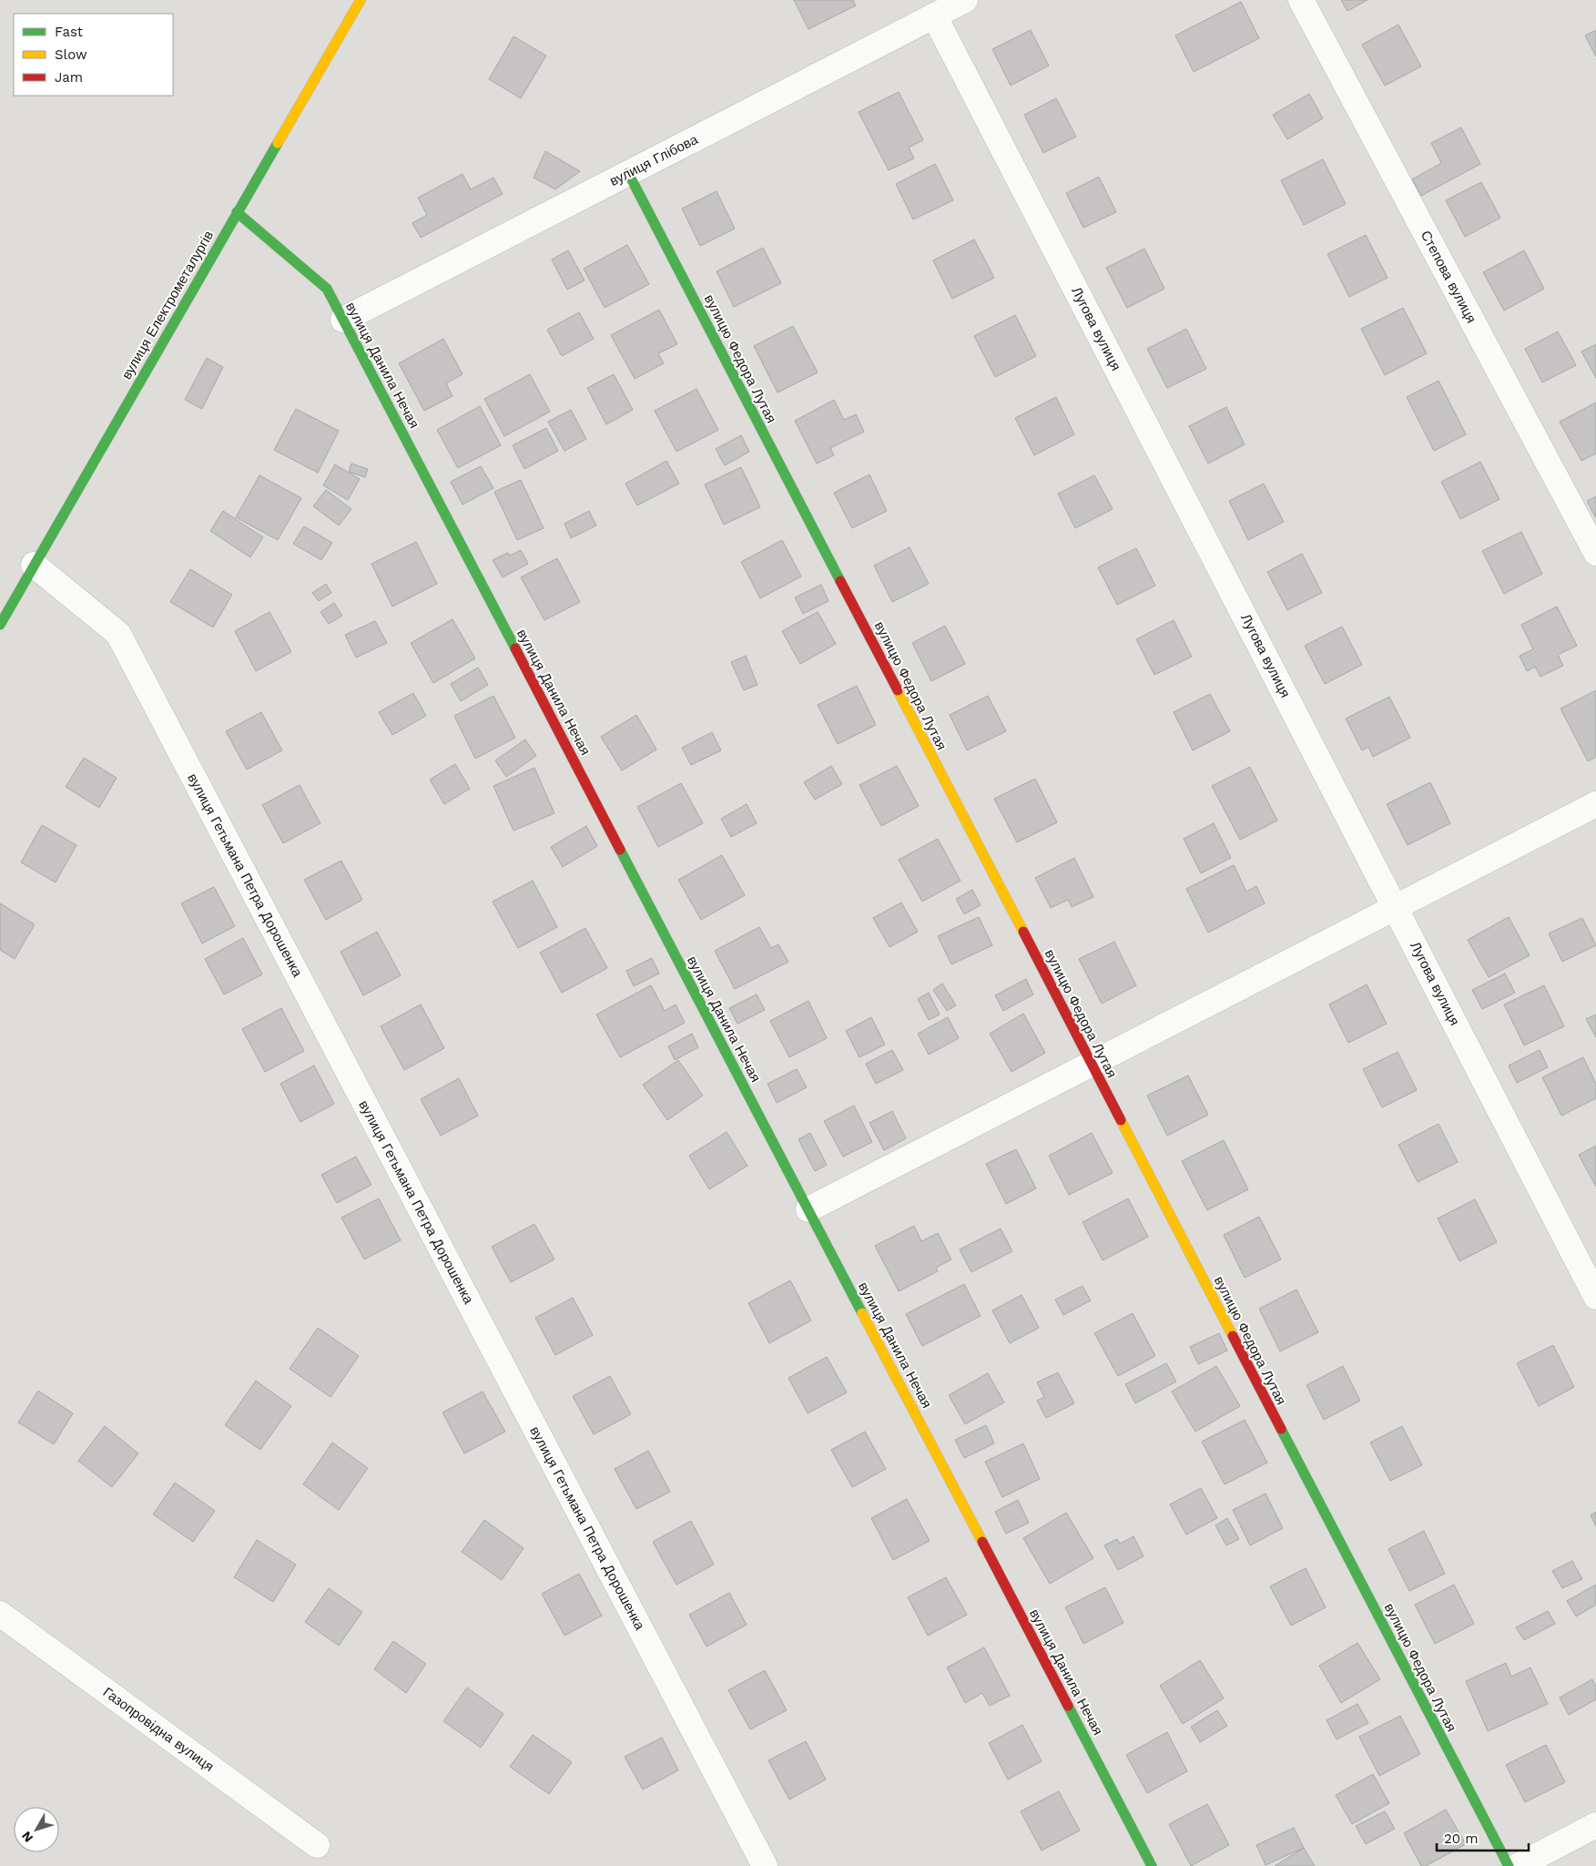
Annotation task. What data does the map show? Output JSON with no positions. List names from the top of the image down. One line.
{"streets":{"street":["вулиця Глібова","Степова вулиця","вулиця Електрометалургів","Лугова вулиця","вулицю Федора Лутая","вулиця Данила Нечая","вулиця Гетьмана Петра Дорошенка","Газопровідна вулиця"]},"crossings":[["вулиця Глібова","Лугова вулиця"],["вулиця Глібова","вулицю Федора Лутая"],["вулиця Глібова","вулиця Данила Нечая"],["вулиця Електрометалургів","вулиця Данила Нечая"],["вулиця Електрометалургів","вулиця Гетьмана Петра Дорошенка"]],"legend":["Fast","Slow","Jam"],"scale_bar":"20 m","north":"bottom left"}
